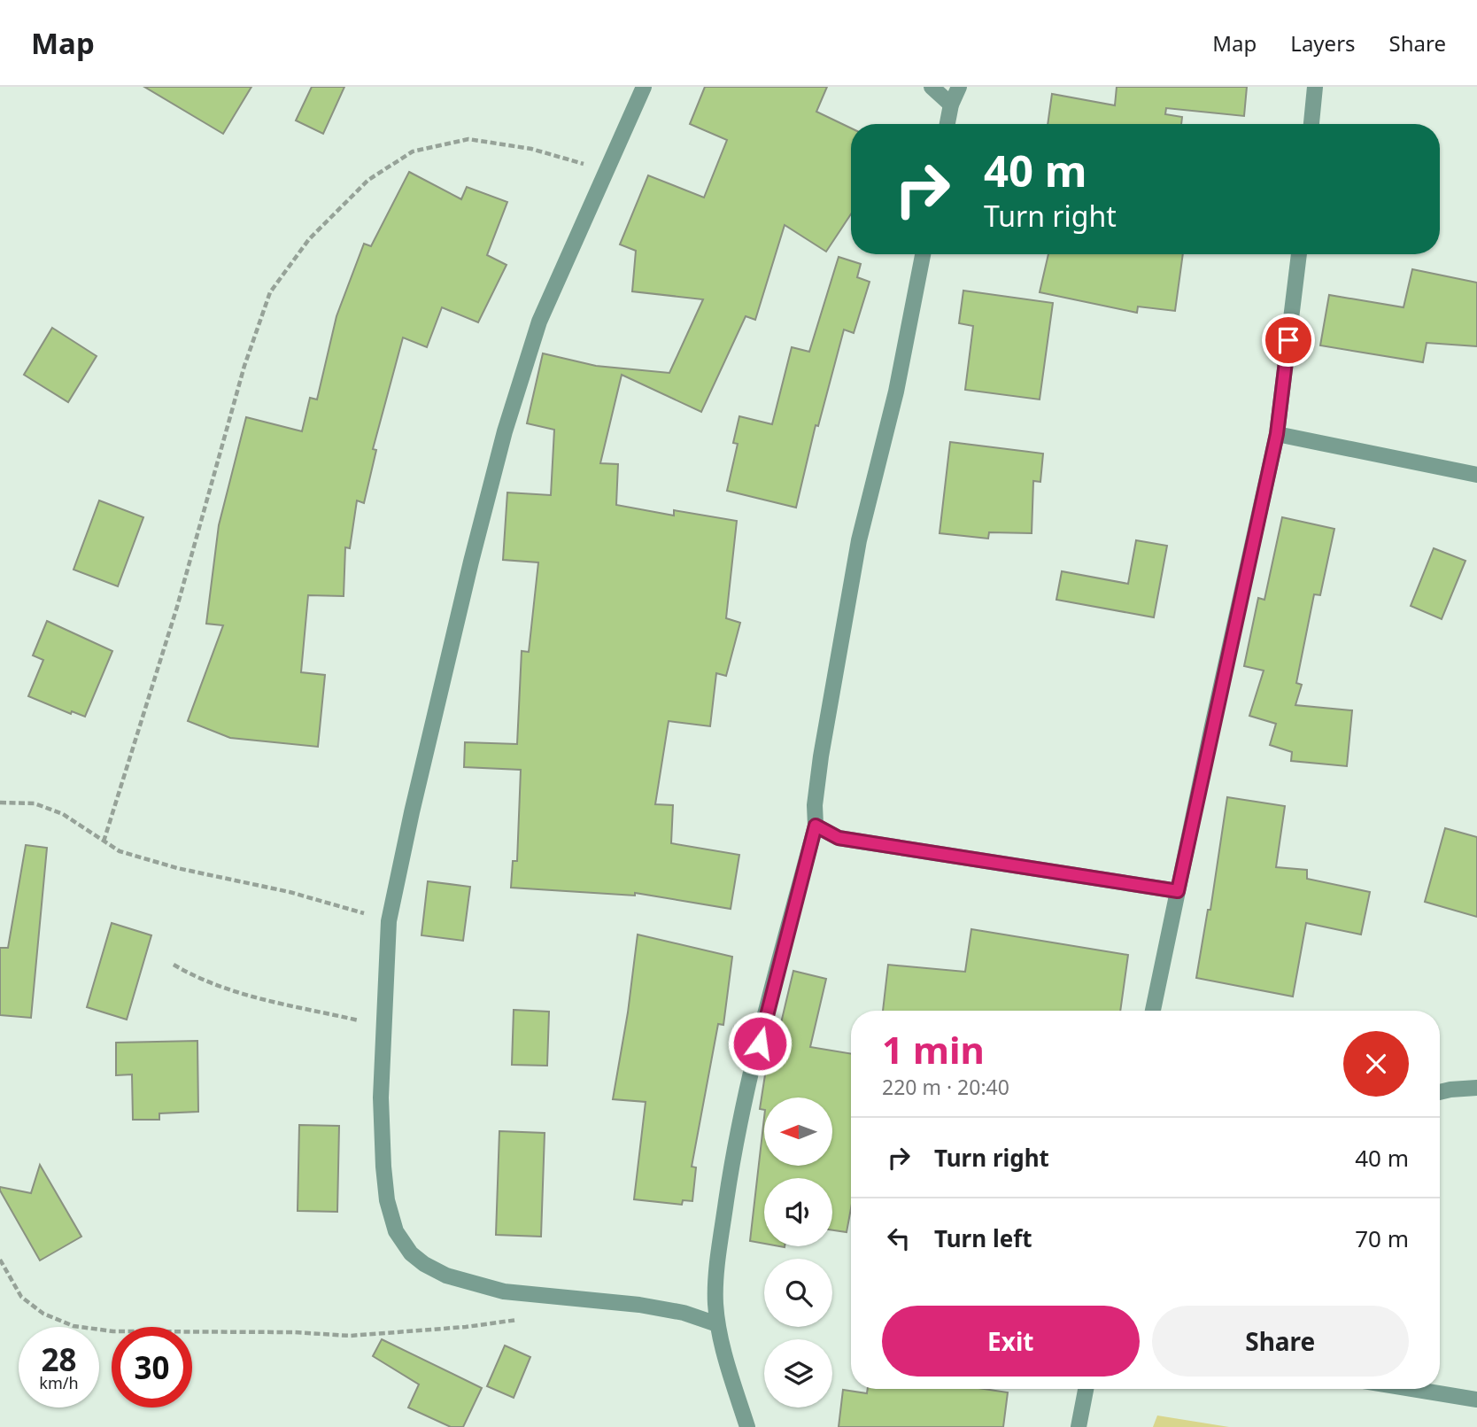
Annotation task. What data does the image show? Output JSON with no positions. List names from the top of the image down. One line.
{"north":"left","page":{"header":"Map","nav":["Map","Layers","Share"],"turn":["40 m","Turn right"],"heading":["1 min","220 m · 20:40"],"list":[{"name":"Turn right","value":"40 m"},{"name":"Turn left","value":"70 m"}],"buttons":["Exit","Share"],"speed":"28 km/h","limit":"30"}}
